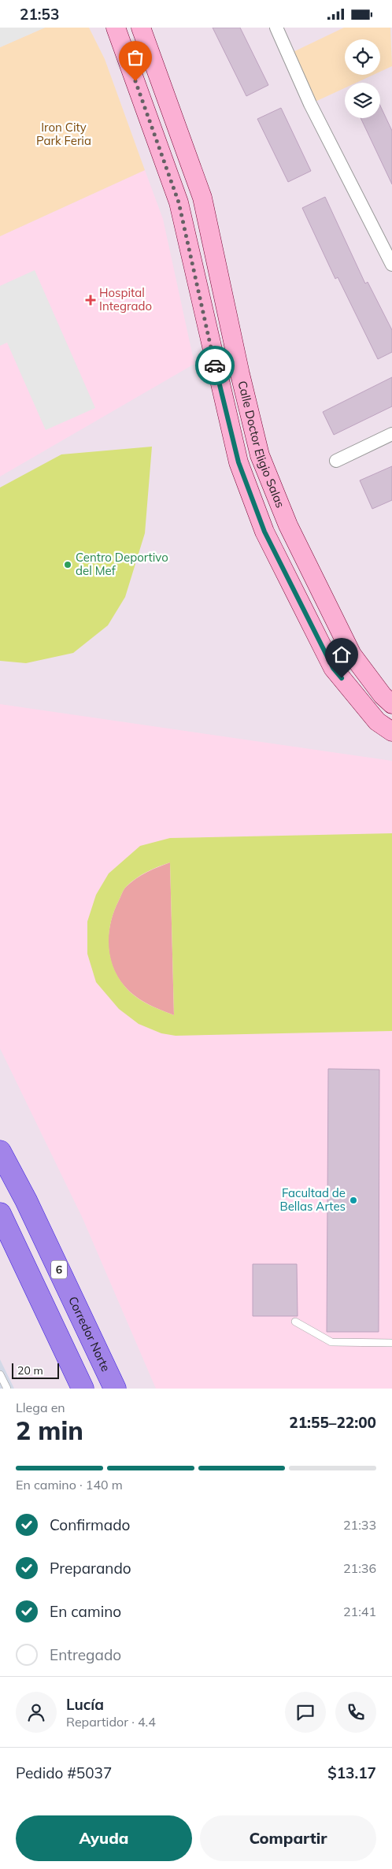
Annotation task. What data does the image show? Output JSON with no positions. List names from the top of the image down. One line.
{"streets":{"highway":["6","Corredor Norte"],"street":["Calle Doctor Eligio Salas"]},"parks":["Iron City Park Feria"],"places":{"health":["Hospital Integrado"],"other":["Centro Deportivo del Mef","Facultad de Bellas Artes"]},"scale_bar":"20 m","page":{"status":"21:53","scale":"20 m","heading":["2 min","Llega en","21:55–22:00"],"panel":["Lucía","Repartidor · 4.4","Pedido #5037","$13.17"],"bar":"En camino · 140 m","list":[["Confirmado","21:33"],["Preparando","21:36"],["En camino","21:41"],"Entregado"],"buttons":["Ayuda","Compartir"]}}
